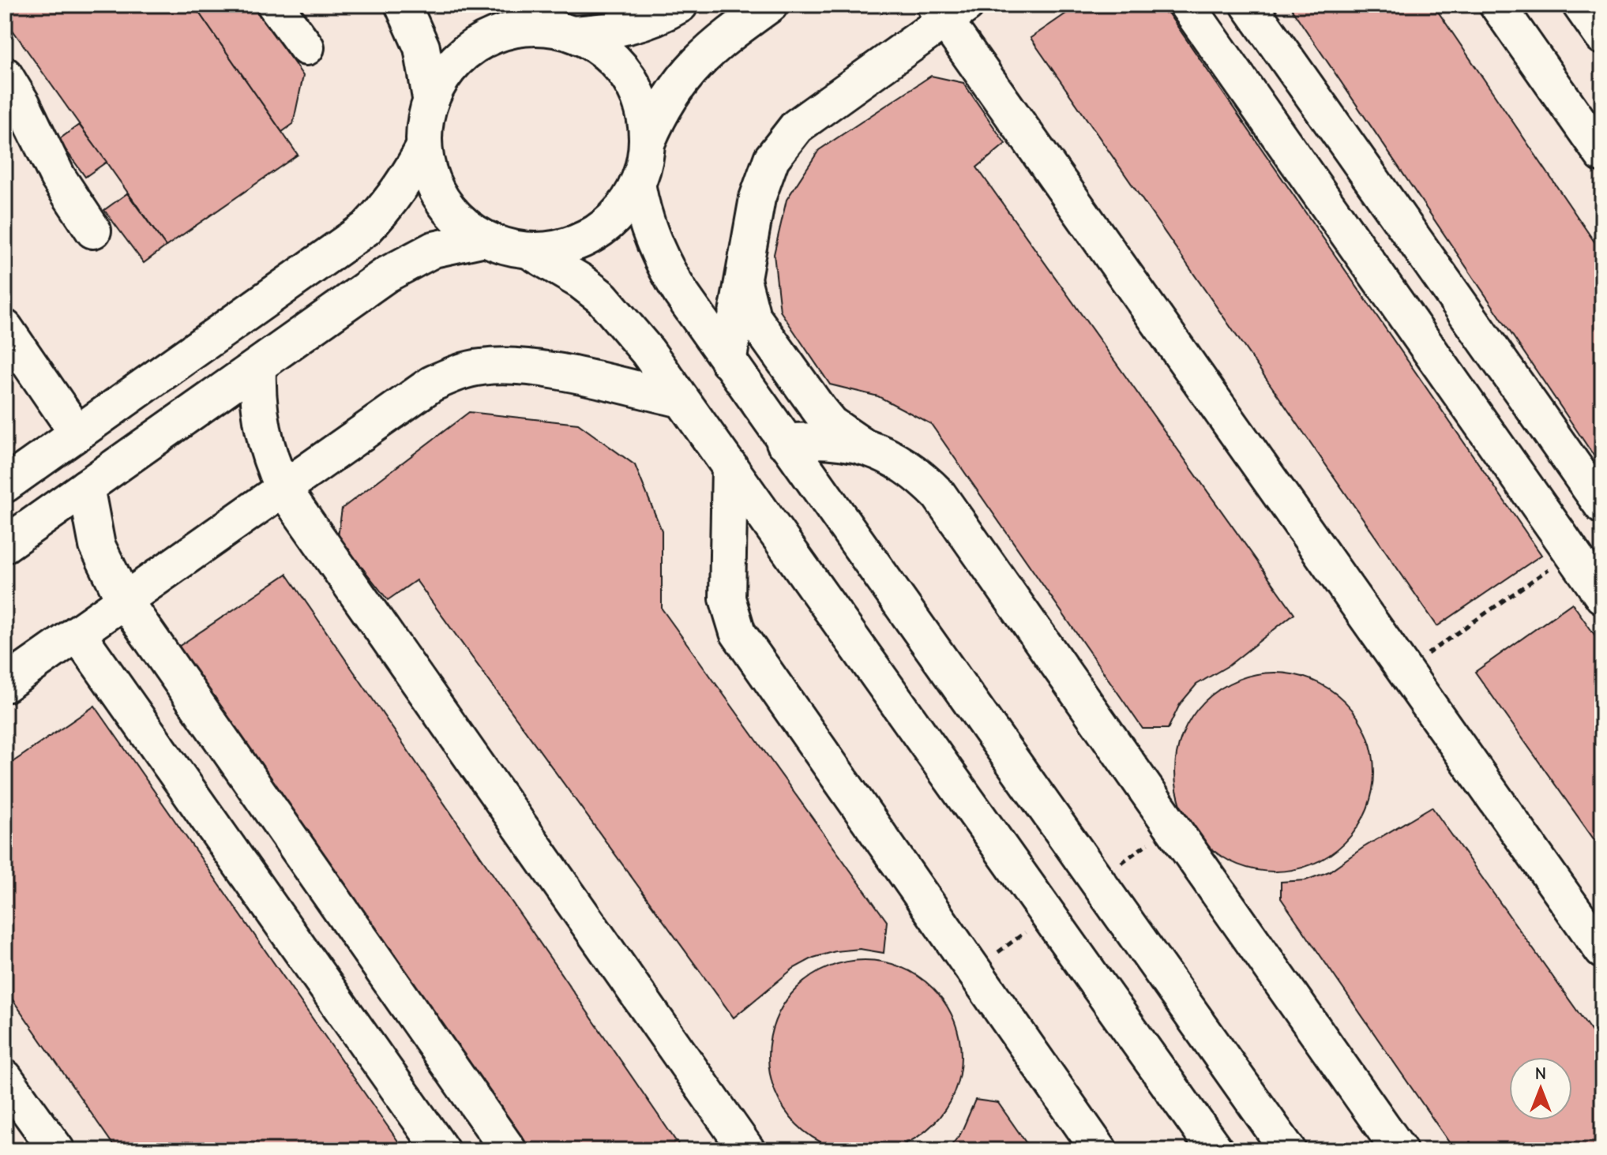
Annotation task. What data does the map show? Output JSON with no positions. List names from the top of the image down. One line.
{"north":"top"}
